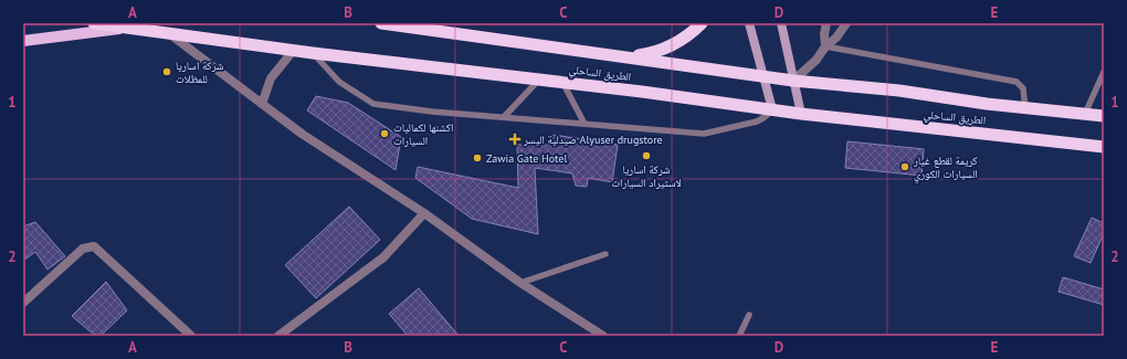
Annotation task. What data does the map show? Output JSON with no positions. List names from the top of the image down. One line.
{"streets":{"highway":["الطريق الساحلي"]},"places":{"other":["شركة اساريا للمظلات","اكشنها لكماليات السيارات","شركة اساريا لاستيراد السيارات","Zawia Gate Hotel","كريمة لقطع غيار السيارات الكوري"],"health":["صيدلية اليسر Alyuser drugstore"]},"grid":{"columns":["A","B","C","D","E"],"rows":["1","2"]}}
